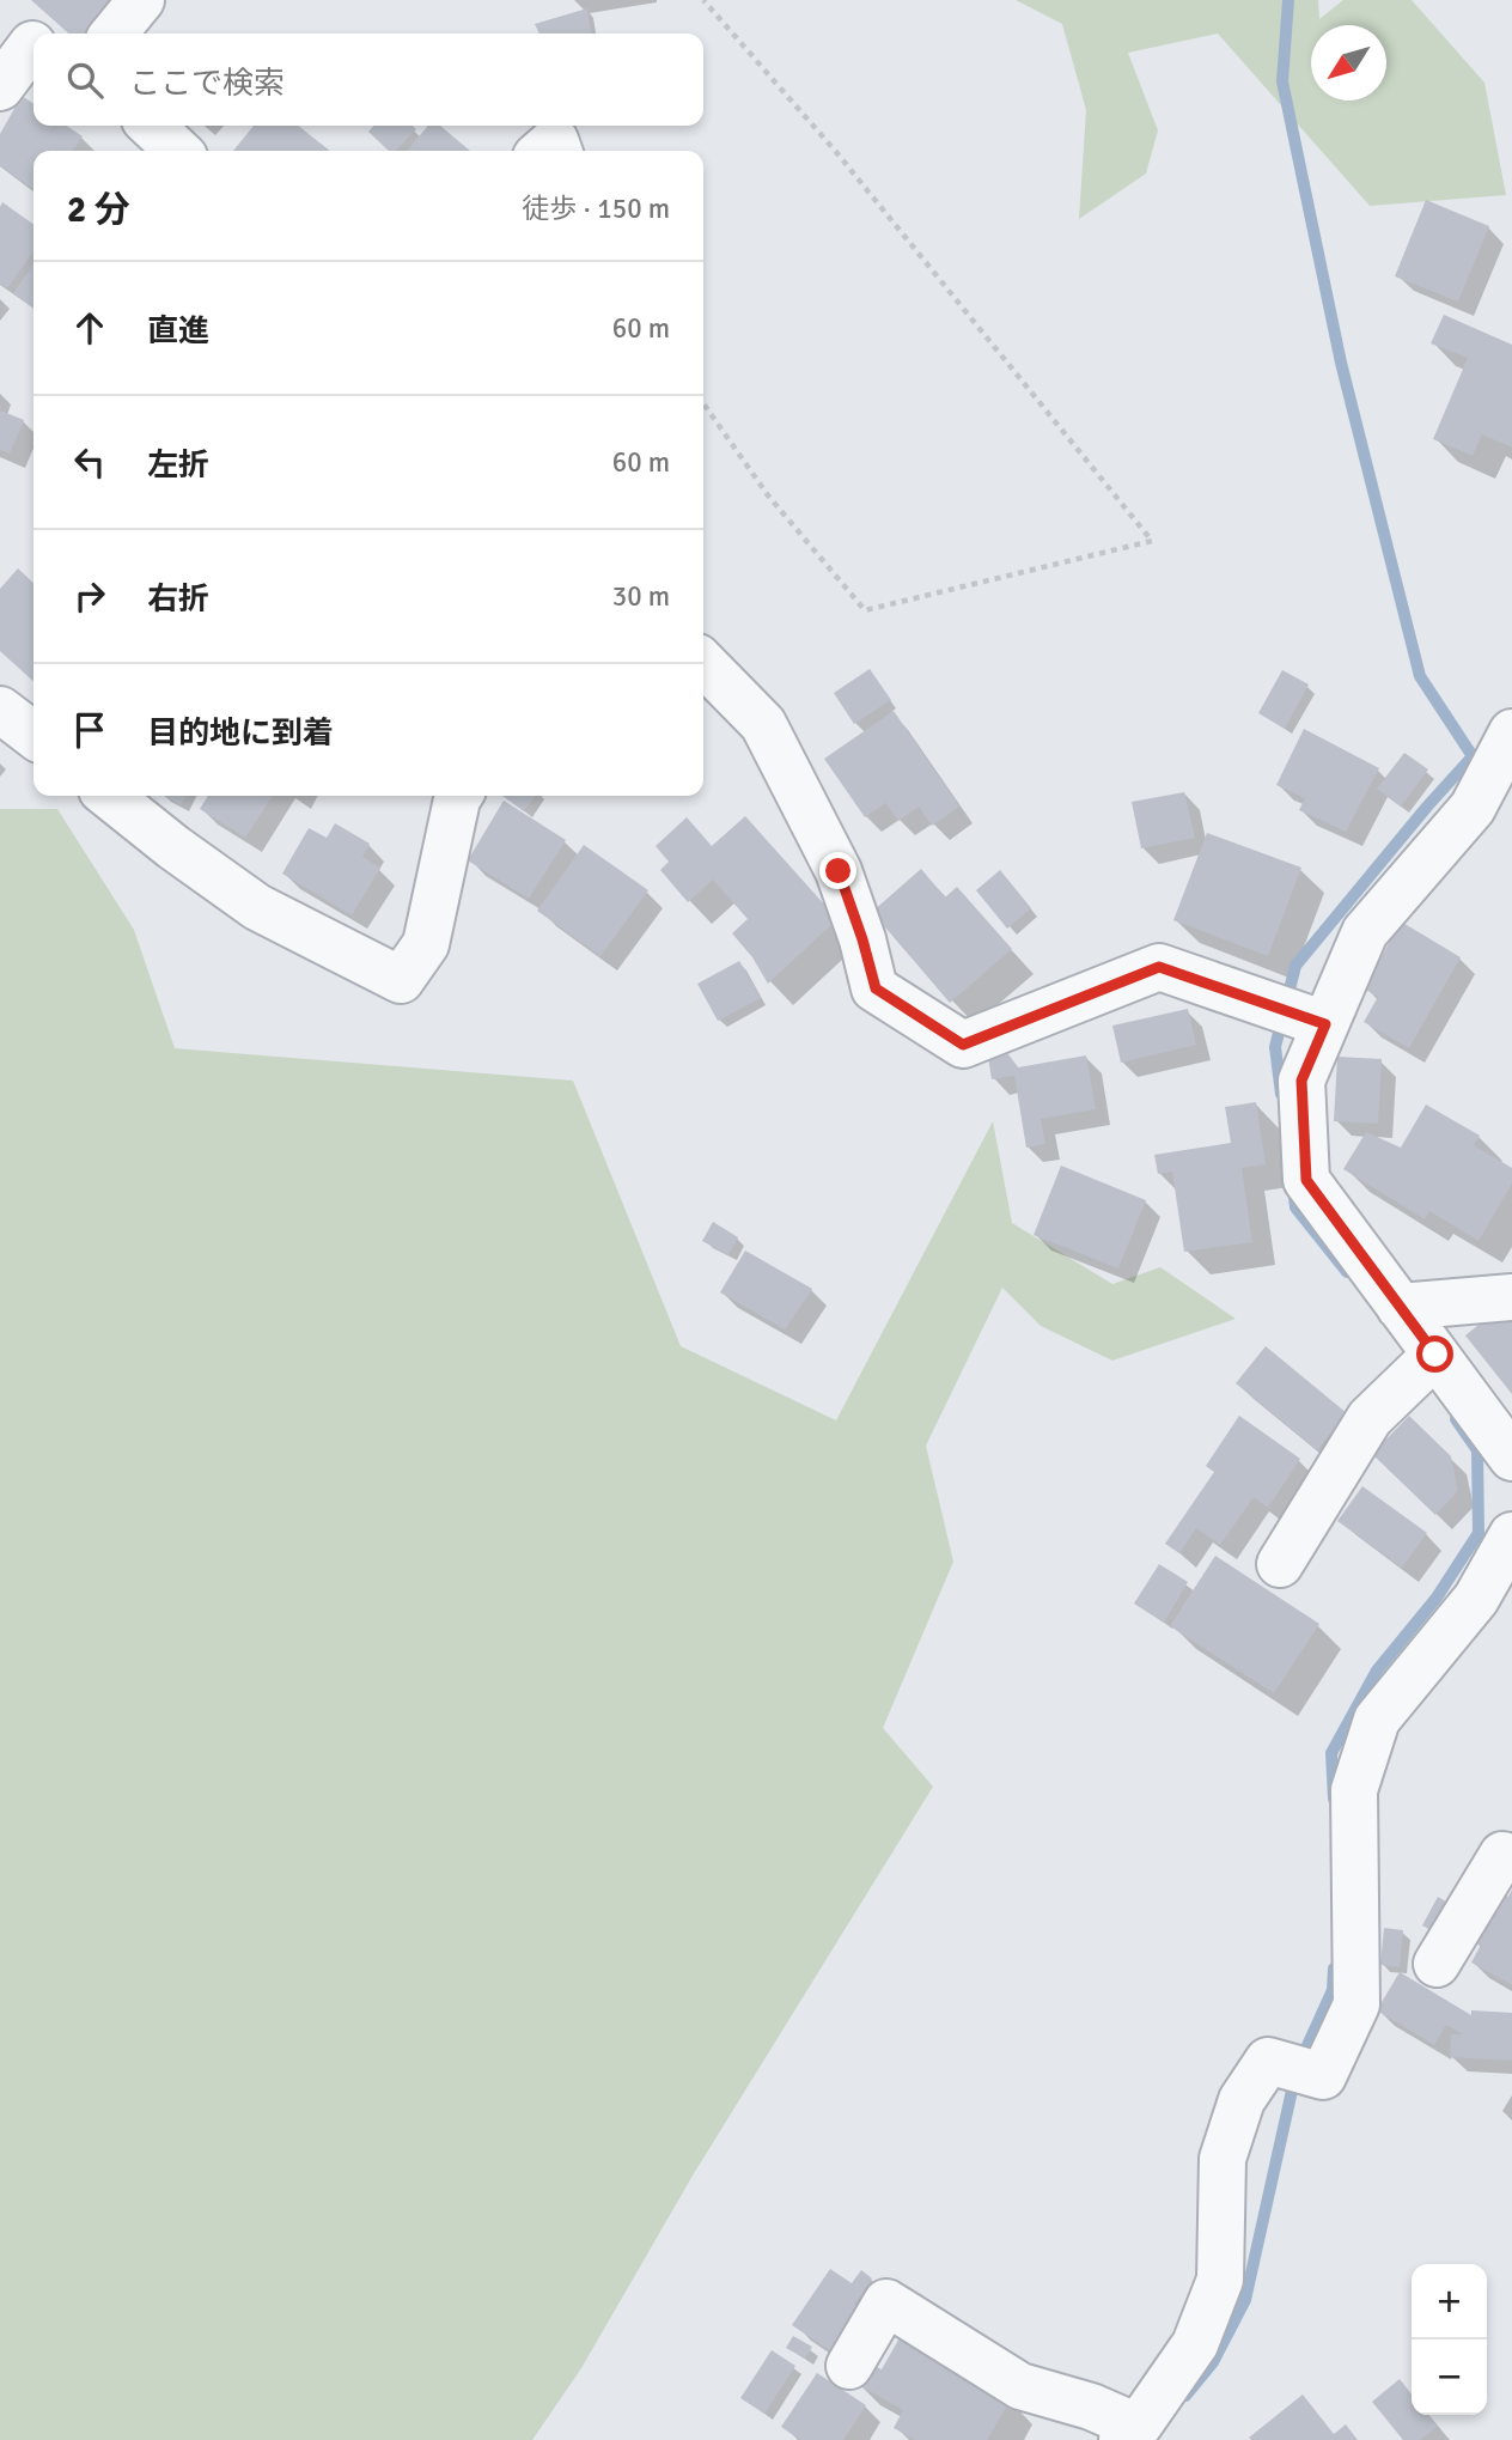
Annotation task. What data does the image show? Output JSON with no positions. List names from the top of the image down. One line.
{"north":"bottom left","page":{"search":"ここで検索","heading":["2 分","徒歩 · 150 m"],"list":[["直進","60 m"],["左折","60 m"],["右折","30 m"],"目的地に到着"],"map_buttons":["+","−"]}}
